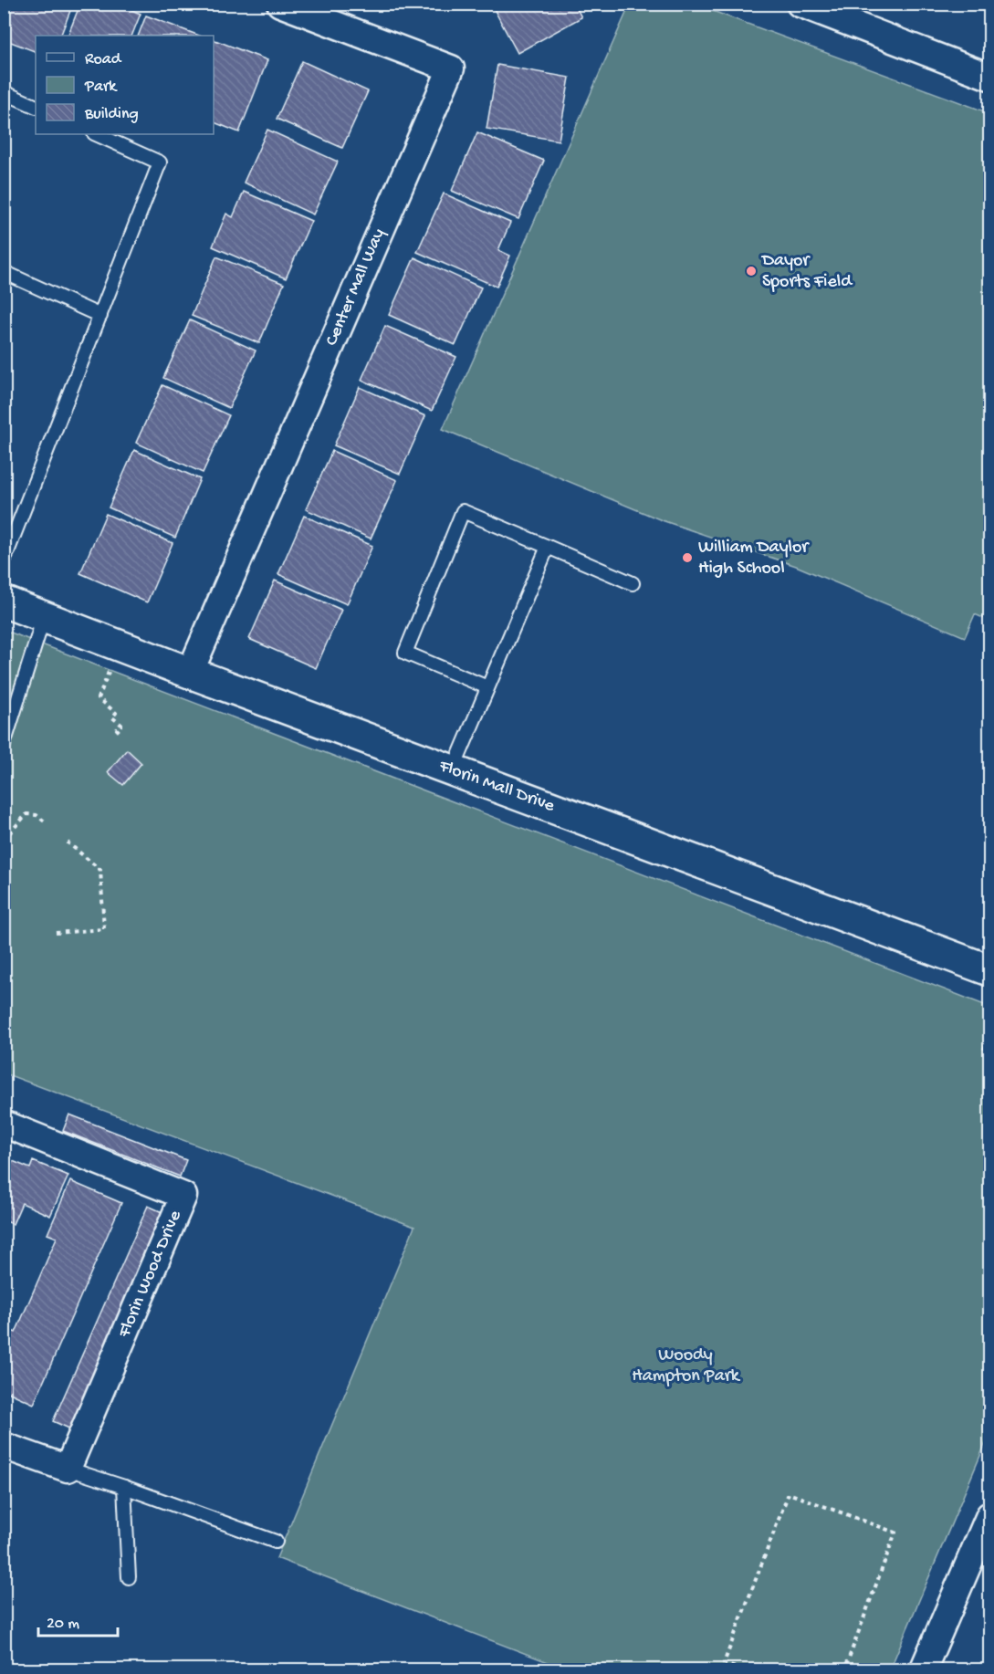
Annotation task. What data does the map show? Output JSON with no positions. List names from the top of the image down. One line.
{"streets":{"street":["Center Mall Way","Florin Mall Drive","Florin Wood Drive"]},"crossings":[["Center Mall Way","Florin Mall Drive"]],"parks":["Woody Hampton Park"],"places":["Dayor Sports Field","William Daylor High School"],"legend":["Road","Park","Building"],"scale_bar":"20 m"}
